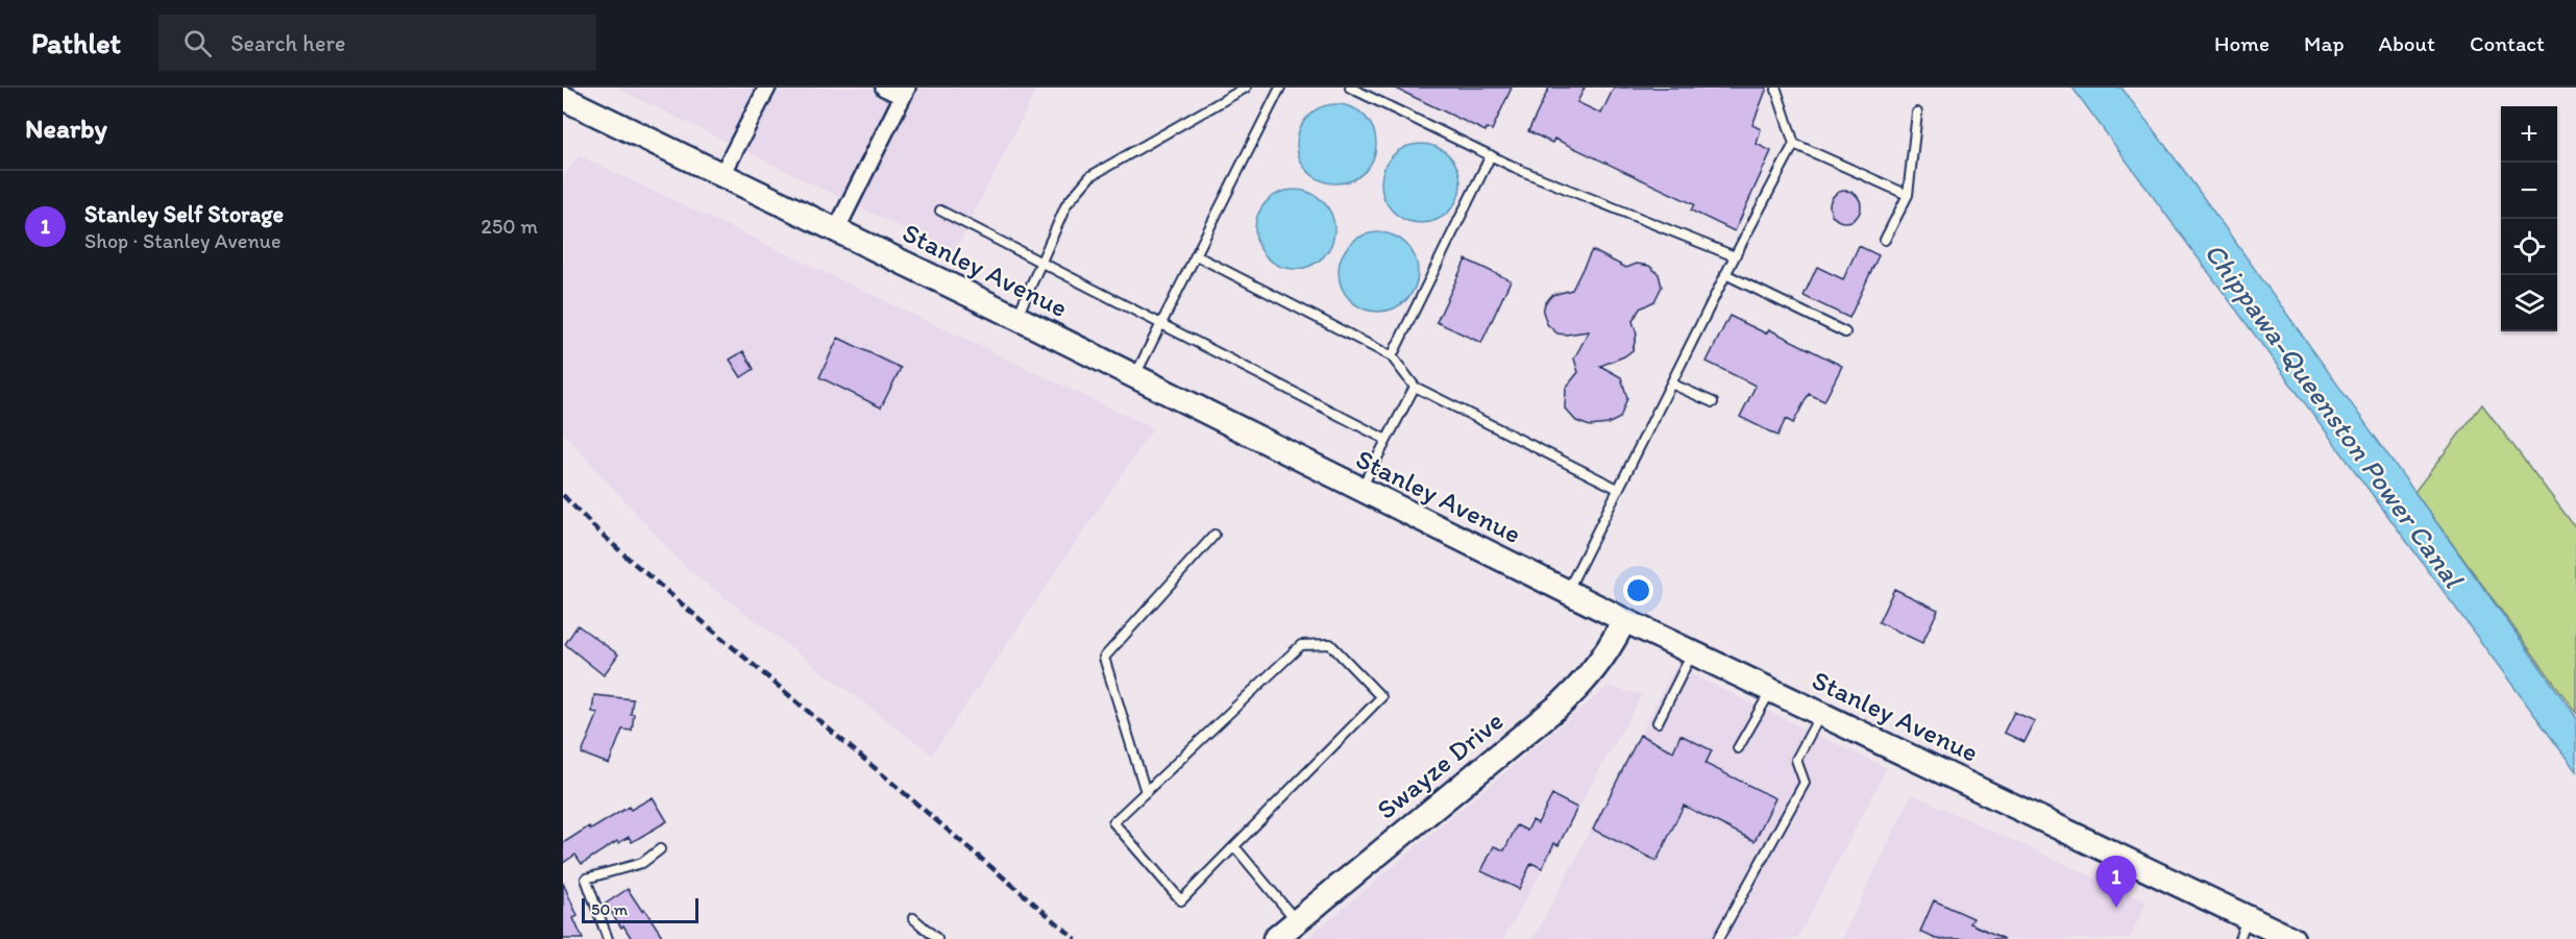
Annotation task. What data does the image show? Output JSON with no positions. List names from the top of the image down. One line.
{"streets":{"main road":["Stanley Avenue","Swayze Drive"]},"crossings":[["Stanley Avenue","Swayze Drive"]],"water":["Chippawa-Queenston Power Canal"],"scale_bar":"50 m","page":{"header":"Pathlet","search":"Search here","nav":["Home","Map","About","Contact"],"heading":"Nearby","map_buttons":["+","−"],"list":[{"mark":"1","name":"Stanley Self Storage","note":"Shop · Stanley Avenue","value":"250 m"}],"pins":"1","scale":"50 m"}}
